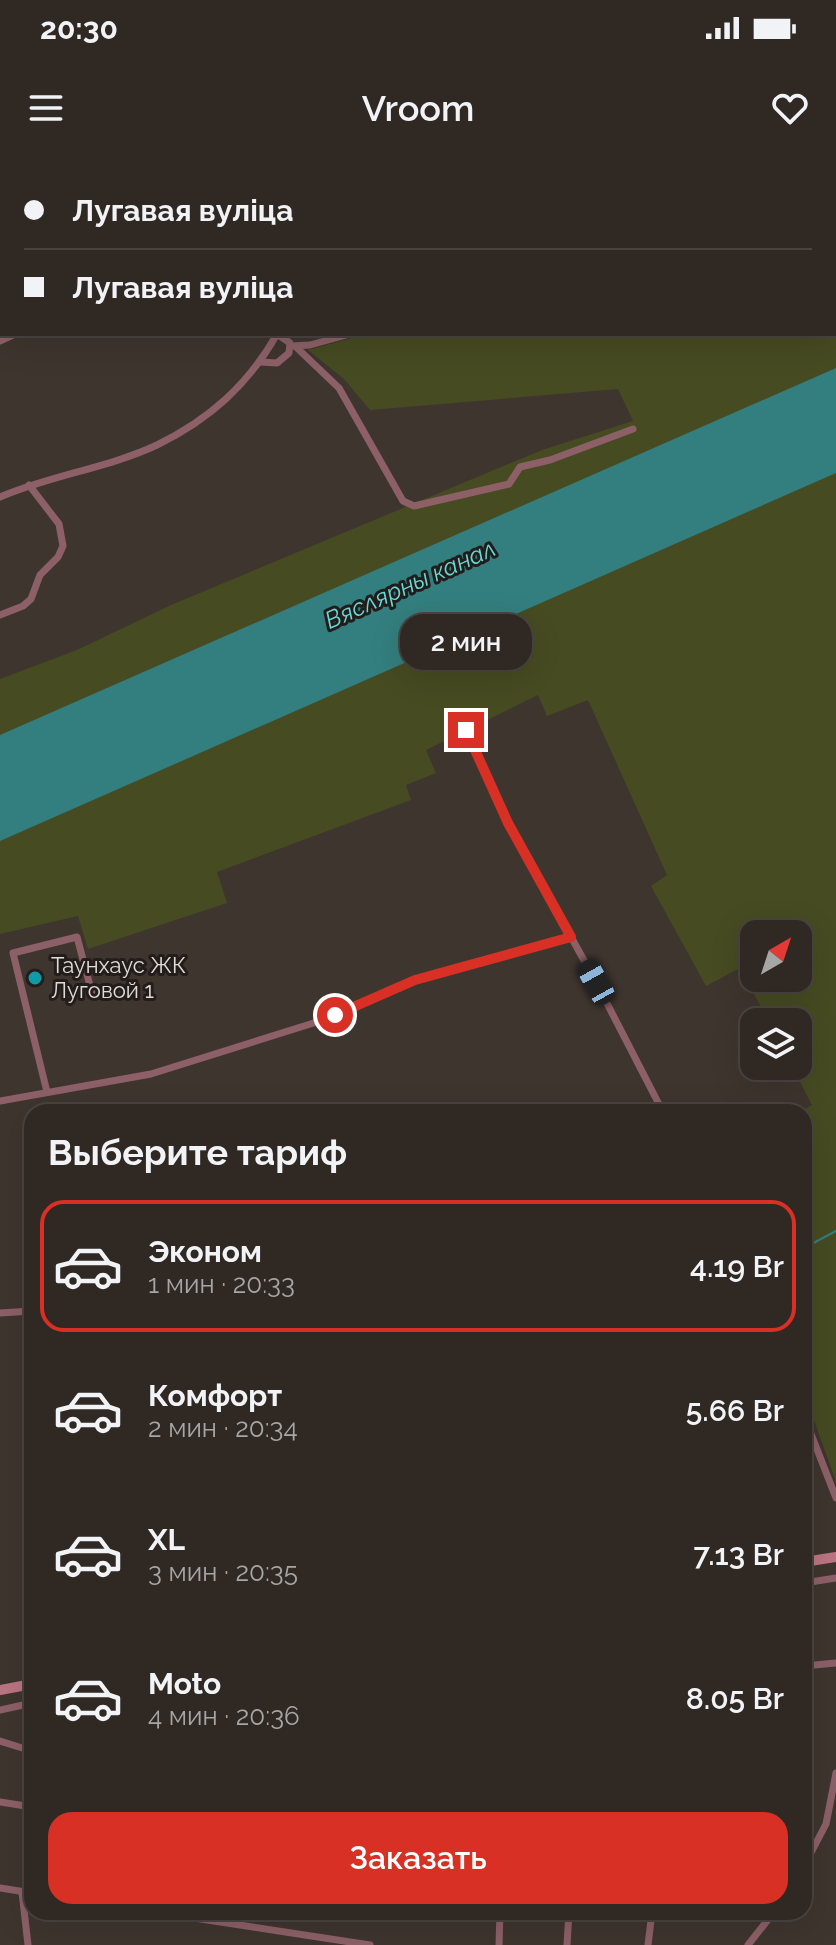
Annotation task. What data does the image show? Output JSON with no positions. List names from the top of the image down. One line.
{"water":["Вяслярны канал"],"places":["Таунхаус ЖК Луговой 1"],"north":"top right","page":{"status":"20:30","header":"Vroom","banner":["Лугавая вуліца","Лугавая вуліца"],"bubble":"2 мин","heading":"Выберите тариф","list":[{"name":"Эконом","note":"1 мин · 20:33","value":"4.19 Br"},{"name":"Комфорт","note":"2 мин · 20:34","value":"5.66 Br"},{"name":"XL","note":"3 мин · 20:35","value":"7.13 Br"},{"name":"Moto","note":"4 мин · 20:36","value":"8.05 Br"}],"buttons":"Заказать"}}
